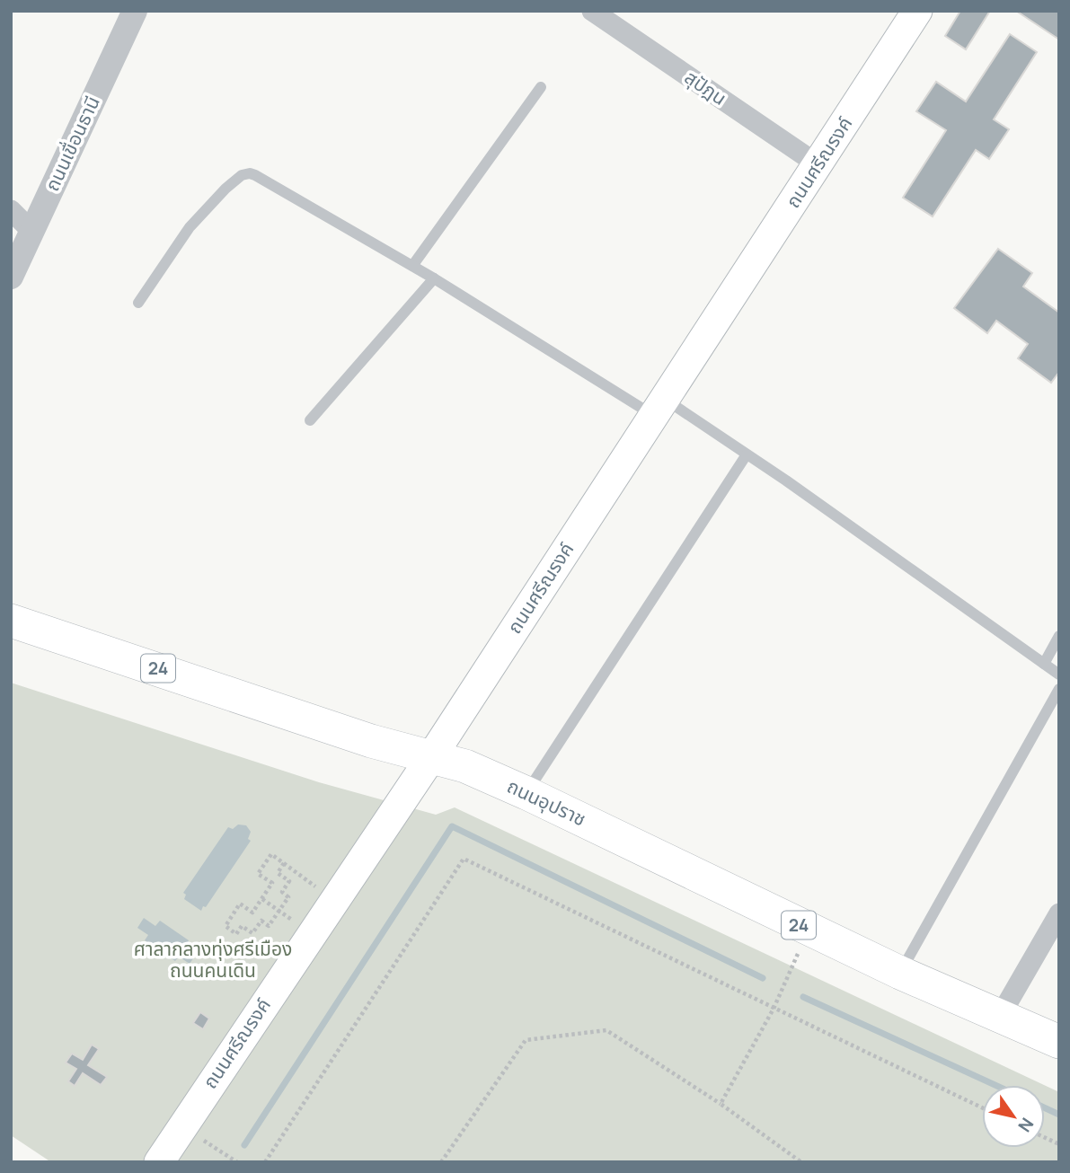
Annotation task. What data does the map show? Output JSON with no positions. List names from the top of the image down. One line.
{"streets":{"main road":["ถนนศรีณรงค์","24","ถนนอุปราช"],"street":["สุปัฎน","ถนนเขื่อนธานี"]},"crossings":[["สุปัฎน","ถนนศรีณรงค์"],["ถนนศรีณรงค์","ถนนอุปราช"]],"parks":["ศาลากลางทุ่งศรีเมือง ถนนคนเดิน"],"north":"bottom right"}
